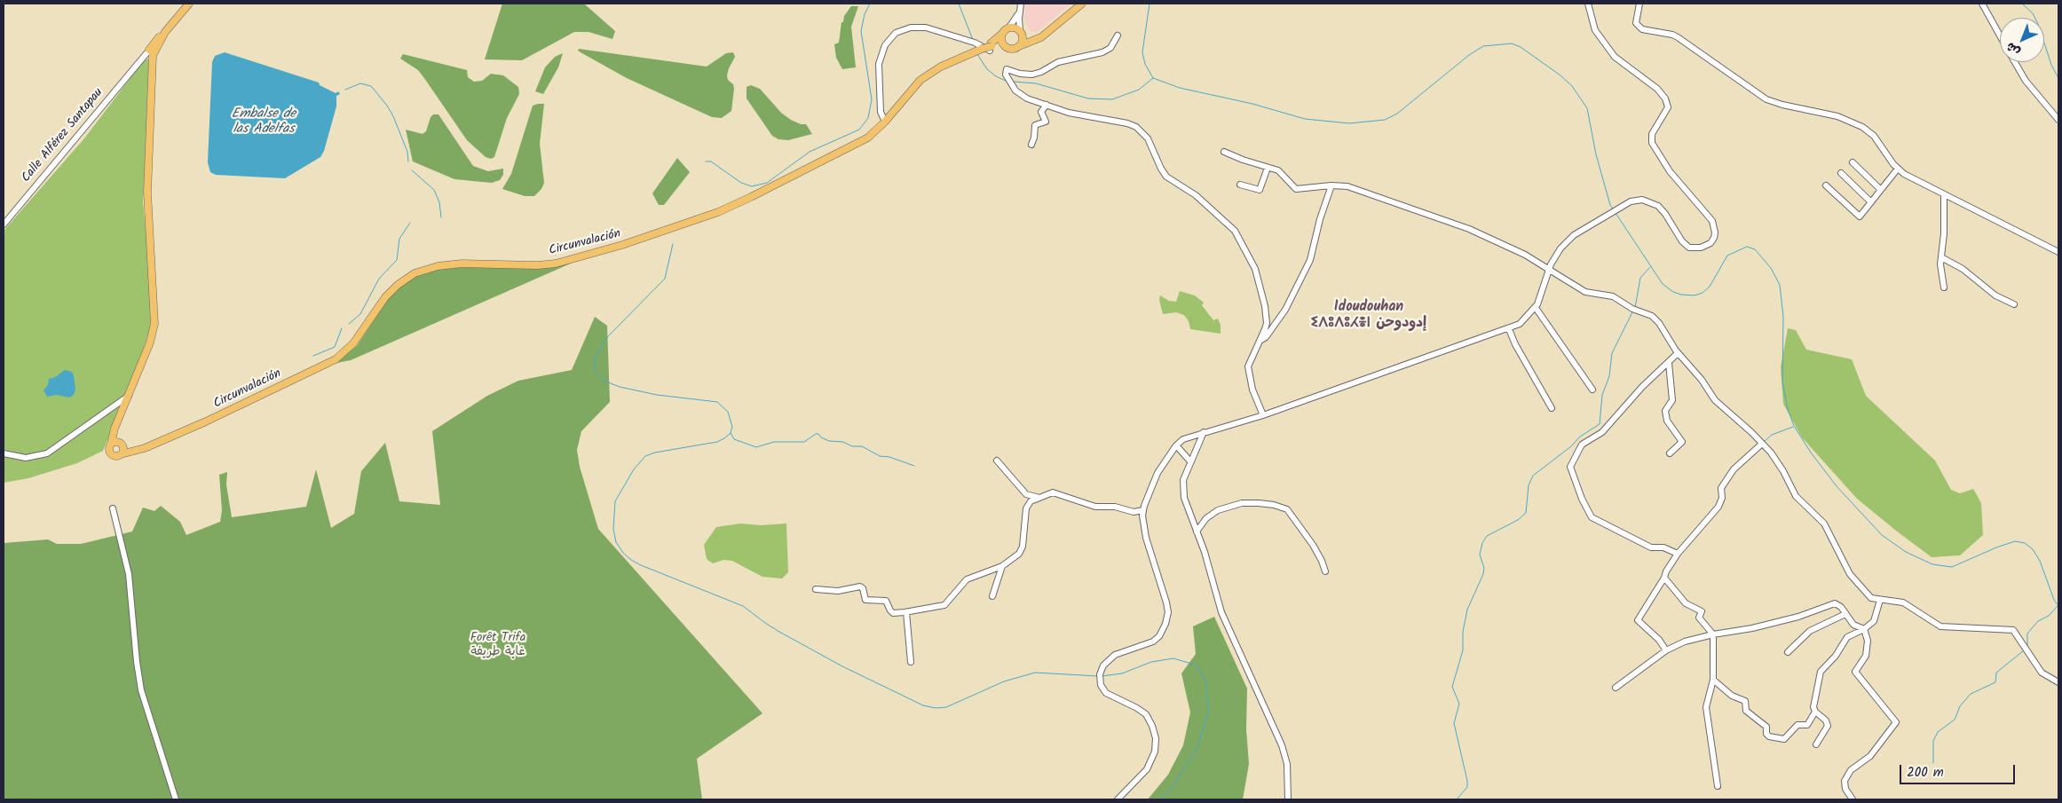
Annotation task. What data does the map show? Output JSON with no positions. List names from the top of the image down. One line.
{"streets":{"main road":["Calle Alférez Santapau","Circunvalación"]},"districts":["Idoudouhan ⵉⴷⵓⴷⵓⵃⴻⵏ إدودوحن"],"water":["Embalse de las Adelfas"],"parks":["Forêt Trifa غابة طريفة"],"scale_bar":"200 m","north":"bottom left"}
